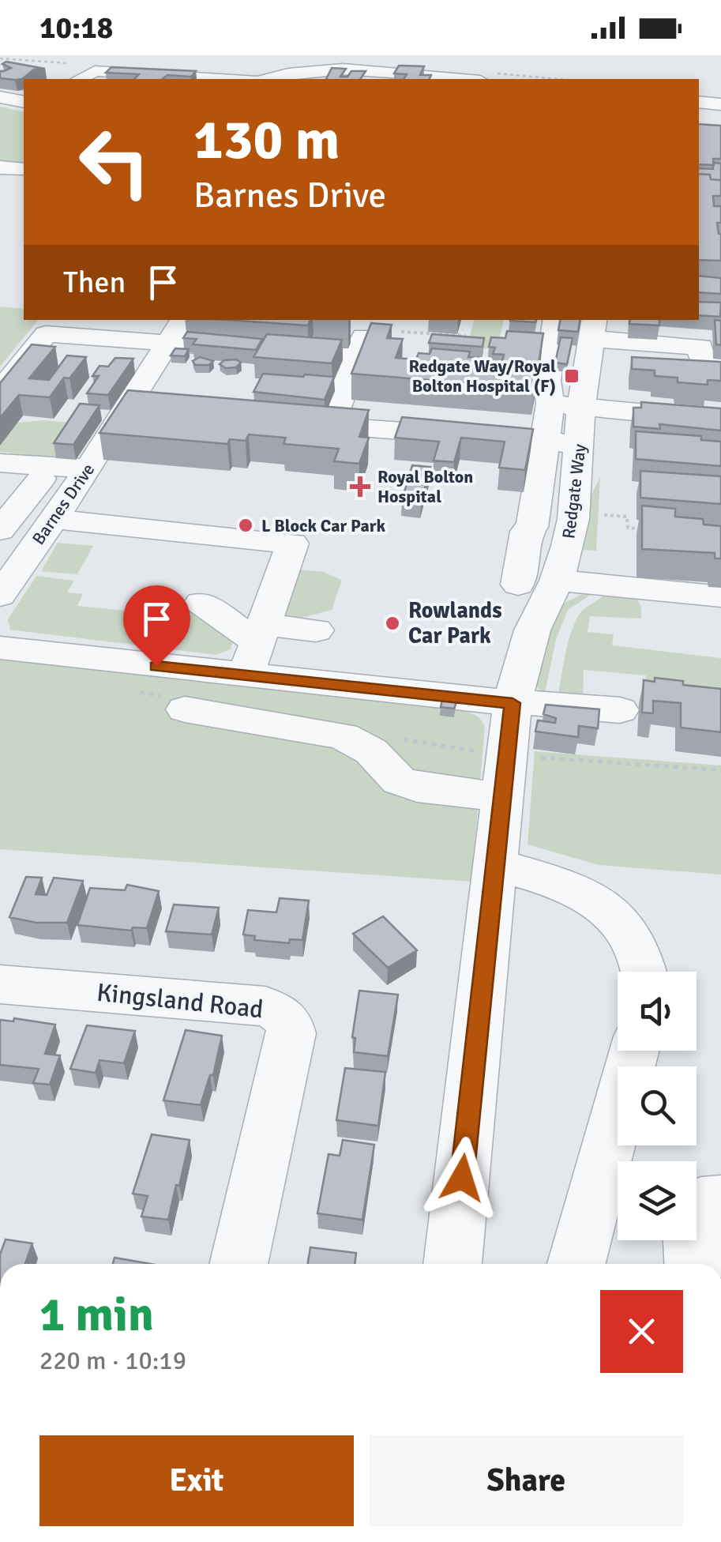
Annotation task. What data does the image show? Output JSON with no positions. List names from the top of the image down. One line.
{"streets":{"street":["Redgate Way","Barnes Drive","Kingsland Road"]},"places":{"transit":["Redgate Way/Royal Bolton Hospital (F)"],"health":["Royal Bolton Hospital"],"other":["L Block Car Park","Rowlands Car Park"]},"page":{"status":"10:18","turn":["130 m","Barnes Drive"],"then":"Then","heading":["1 min","220 m · 10:19"],"buttons":["Exit","Share"]}}
